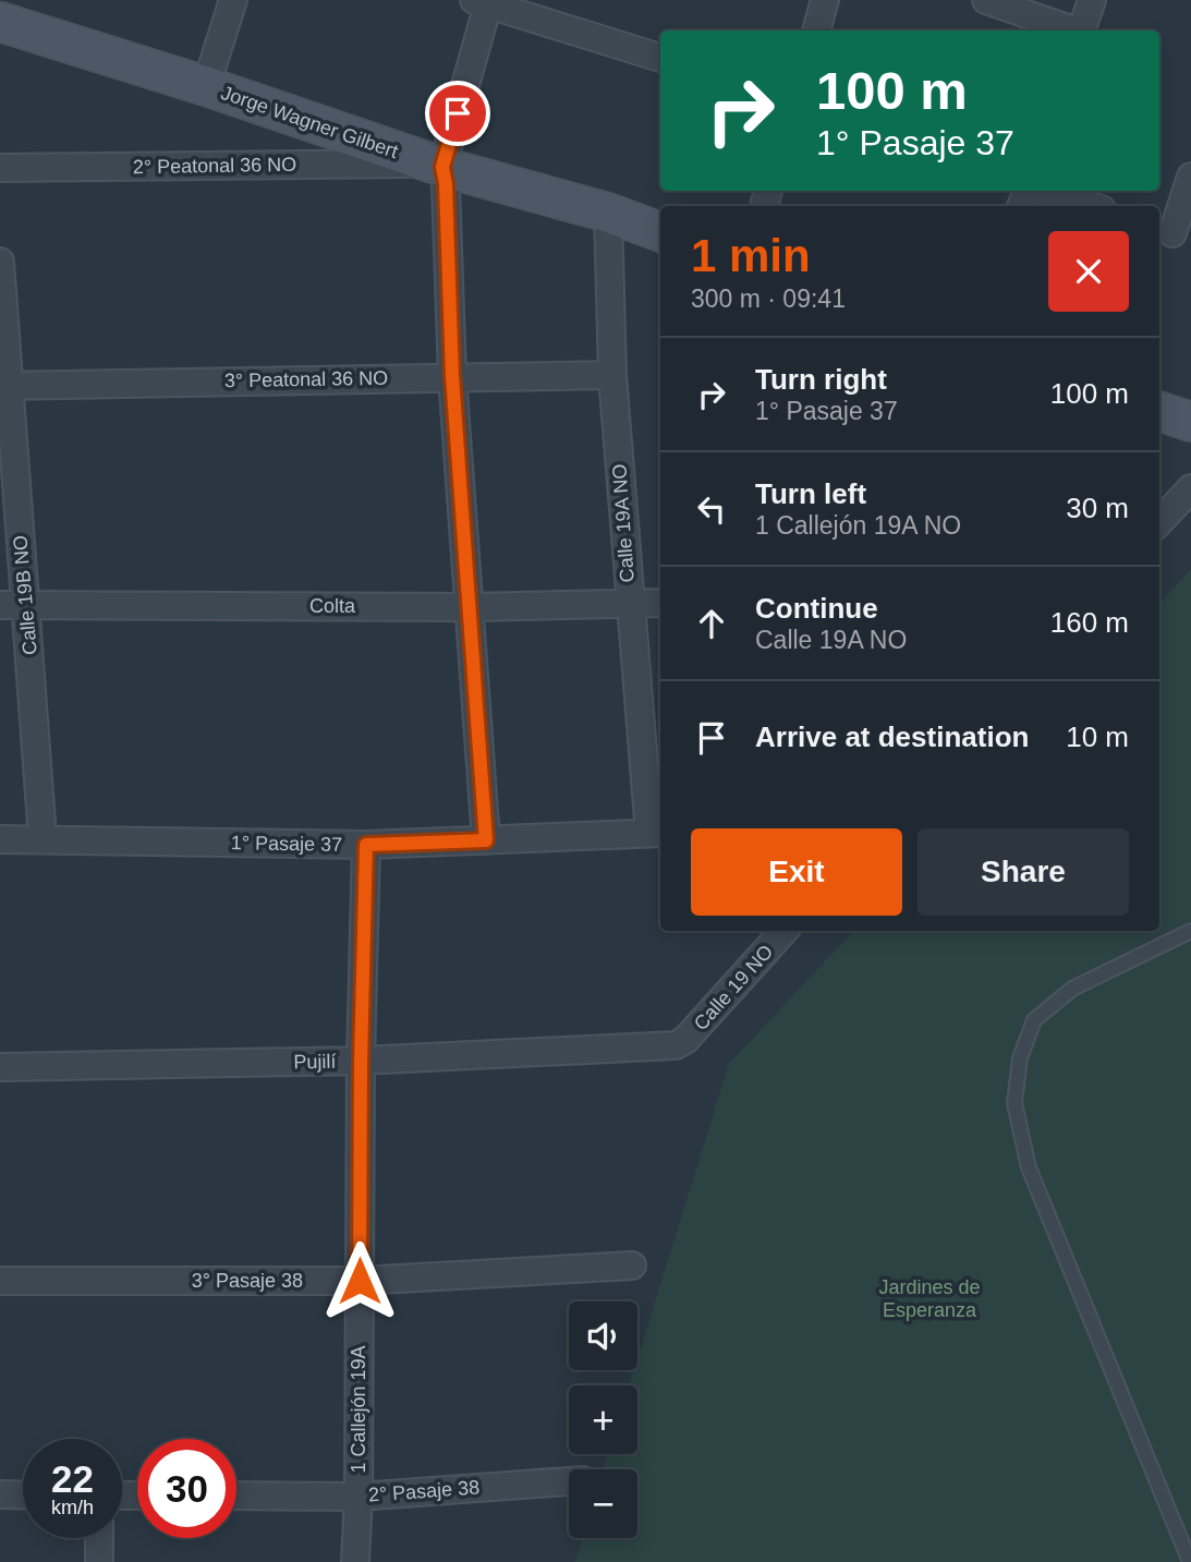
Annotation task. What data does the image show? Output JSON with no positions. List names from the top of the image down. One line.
{"streets":{"street":["Jorge Wagner Gilbert","2° Peatonal 36 NO","3° Peatonal 36 NO","Calle 19A NO","Calle 19B NO","Colta","1° Pasaje 37","Calle 19 NO","Pujilí","3° Pasaje 38","1 Callejón 19A","2° Pasaje 38"]},"crossings":[["Jorge Wagner Gilbert","2° Peatonal 36 NO"],["Jorge Wagner Gilbert","Calle 19A NO"],["3° Peatonal 36 NO","Calle 19A NO"],["3° Peatonal 36 NO","Calle 19B NO"],["Calle 19A NO","Colta"],["Calle 19A NO","1° Pasaje 37"],["Calle 19B NO","Colta"],["Calle 19B NO","1° Pasaje 37"],["1° Pasaje 37","1 Callejón 19A"],["Calle 19 NO","Pujilí"],["Pujilí","1 Callejón 19A"],["3° Pasaje 38","1 Callejón 19A"],["1 Callejón 19A","2° Pasaje 38"]],"parks":["Jardines de Esperanza"],"page":{"turn":["100 m","1° Pasaje 37"],"heading":["1 min","300 m · 09:41"],"list":[{"name":"Turn right","note":"1° Pasaje 37","value":"100 m"},{"name":"Turn left","note":"1 Callejón 19A NO","value":"30 m"},{"name":"Continue","note":"Calle 19A NO","value":"160 m"},{"name":"Arrive at destination","value":"10 m"}],"buttons":["Exit","Share"],"map_buttons":["+","−"],"speed":"22 km/h","limit":"30"}}
